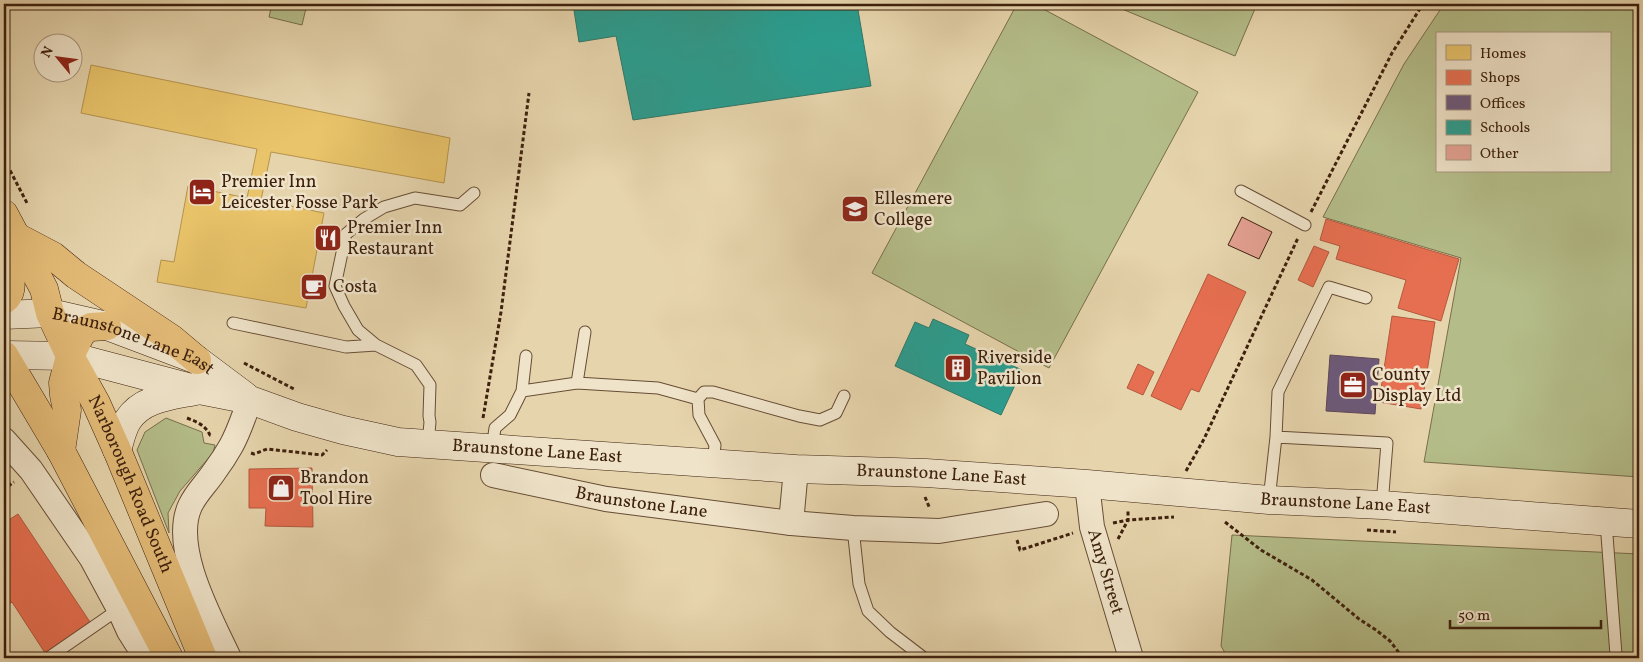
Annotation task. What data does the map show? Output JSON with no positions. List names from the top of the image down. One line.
{"streets":{"main road":["Narborough Road South"],"street":["Braunstone Lane East","Braunstone Lane","Amy Street"]},"crossings":[["Braunstone Lane East","Narborough Road South"],["Braunstone Lane East","Braunstone Lane"],["Braunstone Lane East","Amy Street"]],"places":{"hotel":["Premier Inn Leicester Fosse Park"],"school or university":["Ellesmere College"],"restaurant":["Premier Inn Restaurant"],"cafe":["Costa"],"building":["Riverside Pavilion"],"office":["County Display Ltd"],"shop":["Brandon Tool Hire"]},"legend":["Homes","Shops","Offices","Schools","Other"],"scale_bar":"50 m","north":"top left"}
